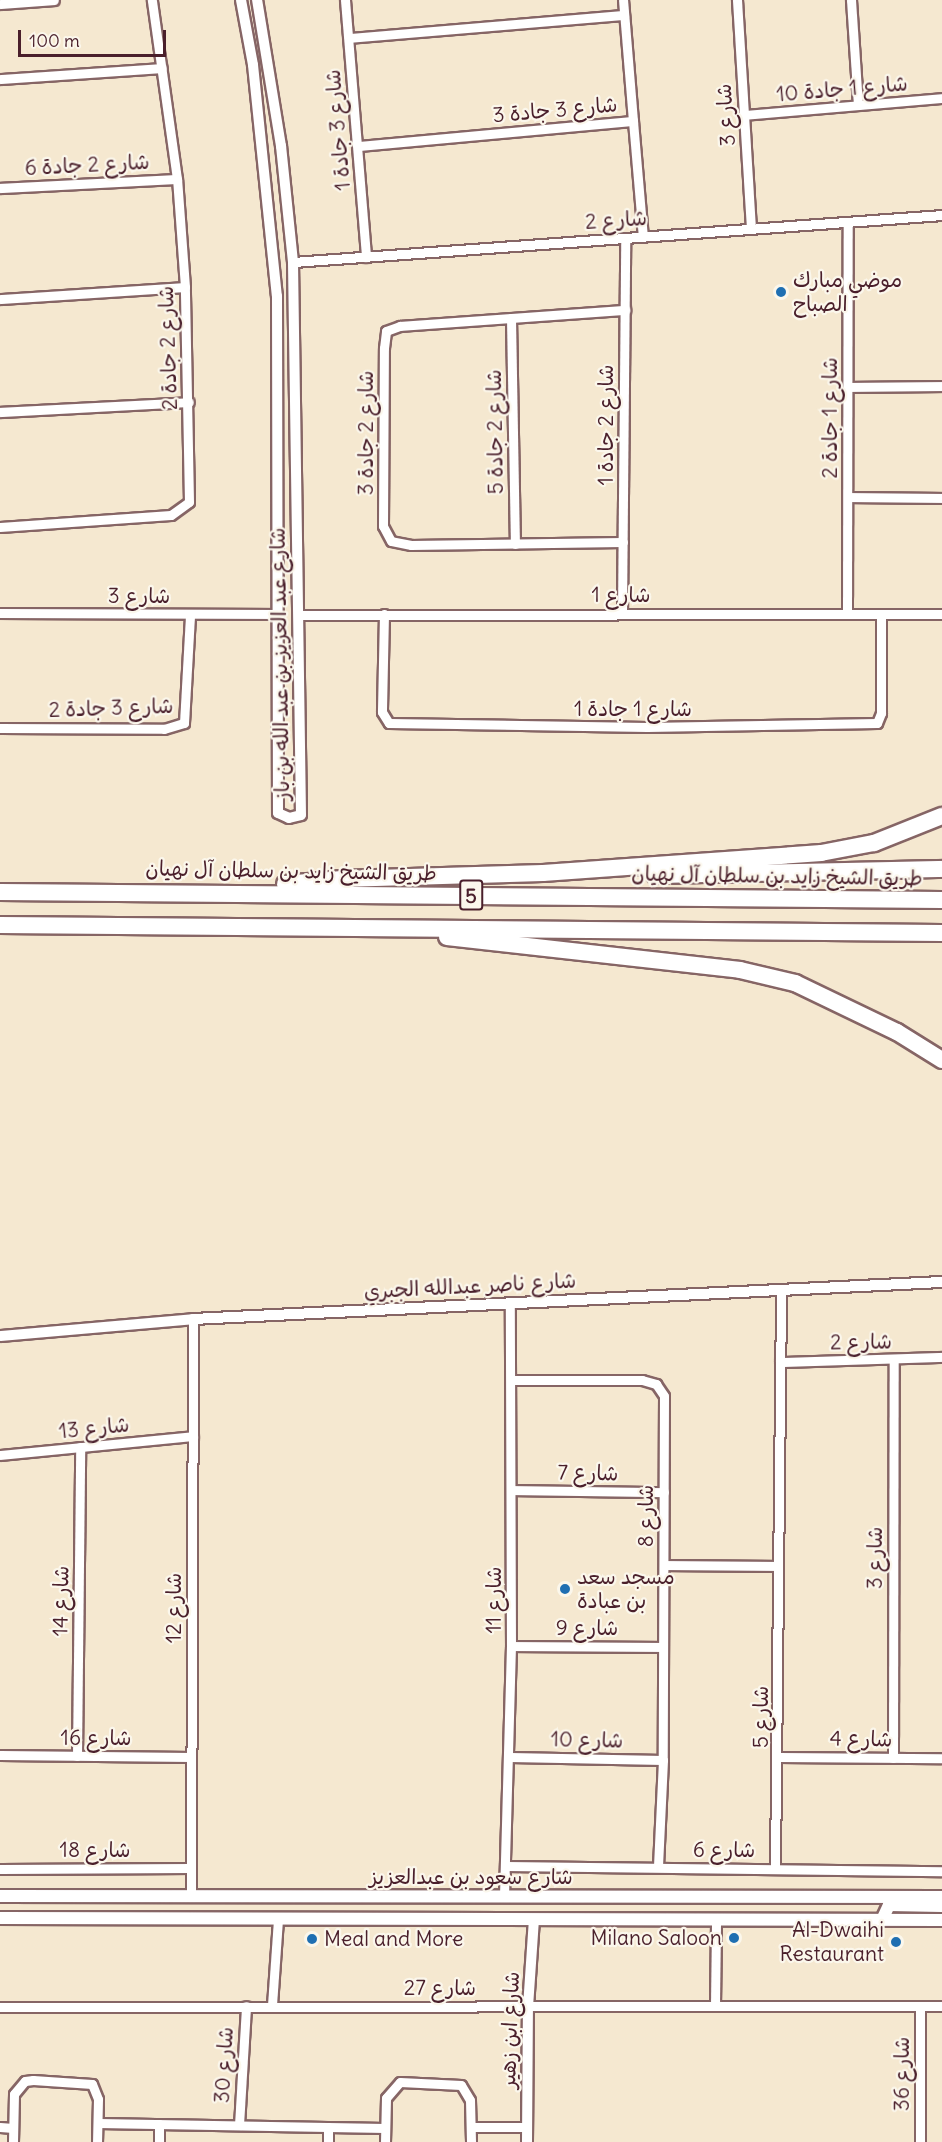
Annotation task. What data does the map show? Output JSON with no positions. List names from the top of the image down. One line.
{"streets":{"highway":["طريق الشيخ زايد بن سلطان آل نهيان","5"],"main road":["شارع سعود بن عبدالعزيز"],"street":["شارع 1 جادة 10","شارع 3 جادة 3","شارع 3","شارع 3 جادة 1","شارع 2 جادة 6","شارع 2","شارع 2 جادة 2","شارع 1 جادة 2","شارع 2 جادة 1","شارع 2 جادة 5","شارع 2 جادة 3","شارع 1","شارع عبد العزيز بن عبد الله بن باز","شارع 3 جادة 2","شارع 1 جادة 1","شارع ناصر عبدالله الجبري","شارع 13","شارع 7","شارع 8","شارع 11","شارع 14","شارع 12","شارع 9","شارع 5","شارع 16","شارع 4","شارع 10","شارع 18","شارع 6","شارع 27","شارع ابن زهير","شارع 30","شارع 36"]},"crossings":[["شارع 1 جادة 10","شارع 3"],["شارع 3 جادة 3","شارع 3 جادة 1"],["شارع 3","شارع 2"],["شارع 3","شارع عبد العزيز بن عبد الله بن باز"],["شارع 3","شارع 3 جادة 2"],["شارع 3","شارع 4"],["شارع 3 جادة 1","شارع 2"],["شارع 2 جادة 6","شارع 2 جادة 2"],["شارع 2","شارع 1 جادة 2"],["شارع 2","شارع 2 جادة 1"],["شارع 2","شارع عبد العزيز بن عبد الله بن باز"],["شارع 2","شارع 5"],["شارع 1 جادة 2","شارع 1"],["شارع 2 جادة 1","شارع 2 جادة 3"],["شارع 2 جادة 1","شارع 1"],["شارع 2 جادة 5","شارع 2 جادة 3"],["شارع 1","شارع عبد العزيز بن عبد الله بن باز"],["شارع 1","شارع 1 جادة 1"],["شارع ناصر عبدالله الجبري","شارع 11"],["شارع ناصر عبدالله الجبري","شارع 12"],["شارع ناصر عبدالله الجبري","شارع 5"],["شارع 13","شارع 14"],["شارع 13","شارع 12"],["شارع 7","شارع 8"],["شارع 7","شارع 11"],["شارع 8","شارع 11"],["شارع 8","شارع 9"],["شارع 8","شارع 10"],["شارع 8","شارع 6"],["شارع 11","شارع 9"],["شارع 11","شارع 10"],["شارع 11","شارع 6"],["شارع 11","شارع سعود بن عبدالعزيز"],["شارع 14","شارع 16"],["شارع 12","شارع 16"],["شارع 12","شارع 18"],["شارع 12","شارع سعود بن عبدالعزيز"],["شارع 5","شارع 4"],["شارع 5","شارع 6"],["شارع سعود بن عبدالعزيز","شارع ابن زهير"],["شارع 27","شارع ابن زهير"],["شارع 27","شارع 30"],["شارع 27","شارع 36"]],"places":["موضي مبارك الصباح","مسجد سعد بن عبادة","Milano Saloon","Meal and More","Al-Dwaihi Restaurant"],"scale_bar":"100 m"}
